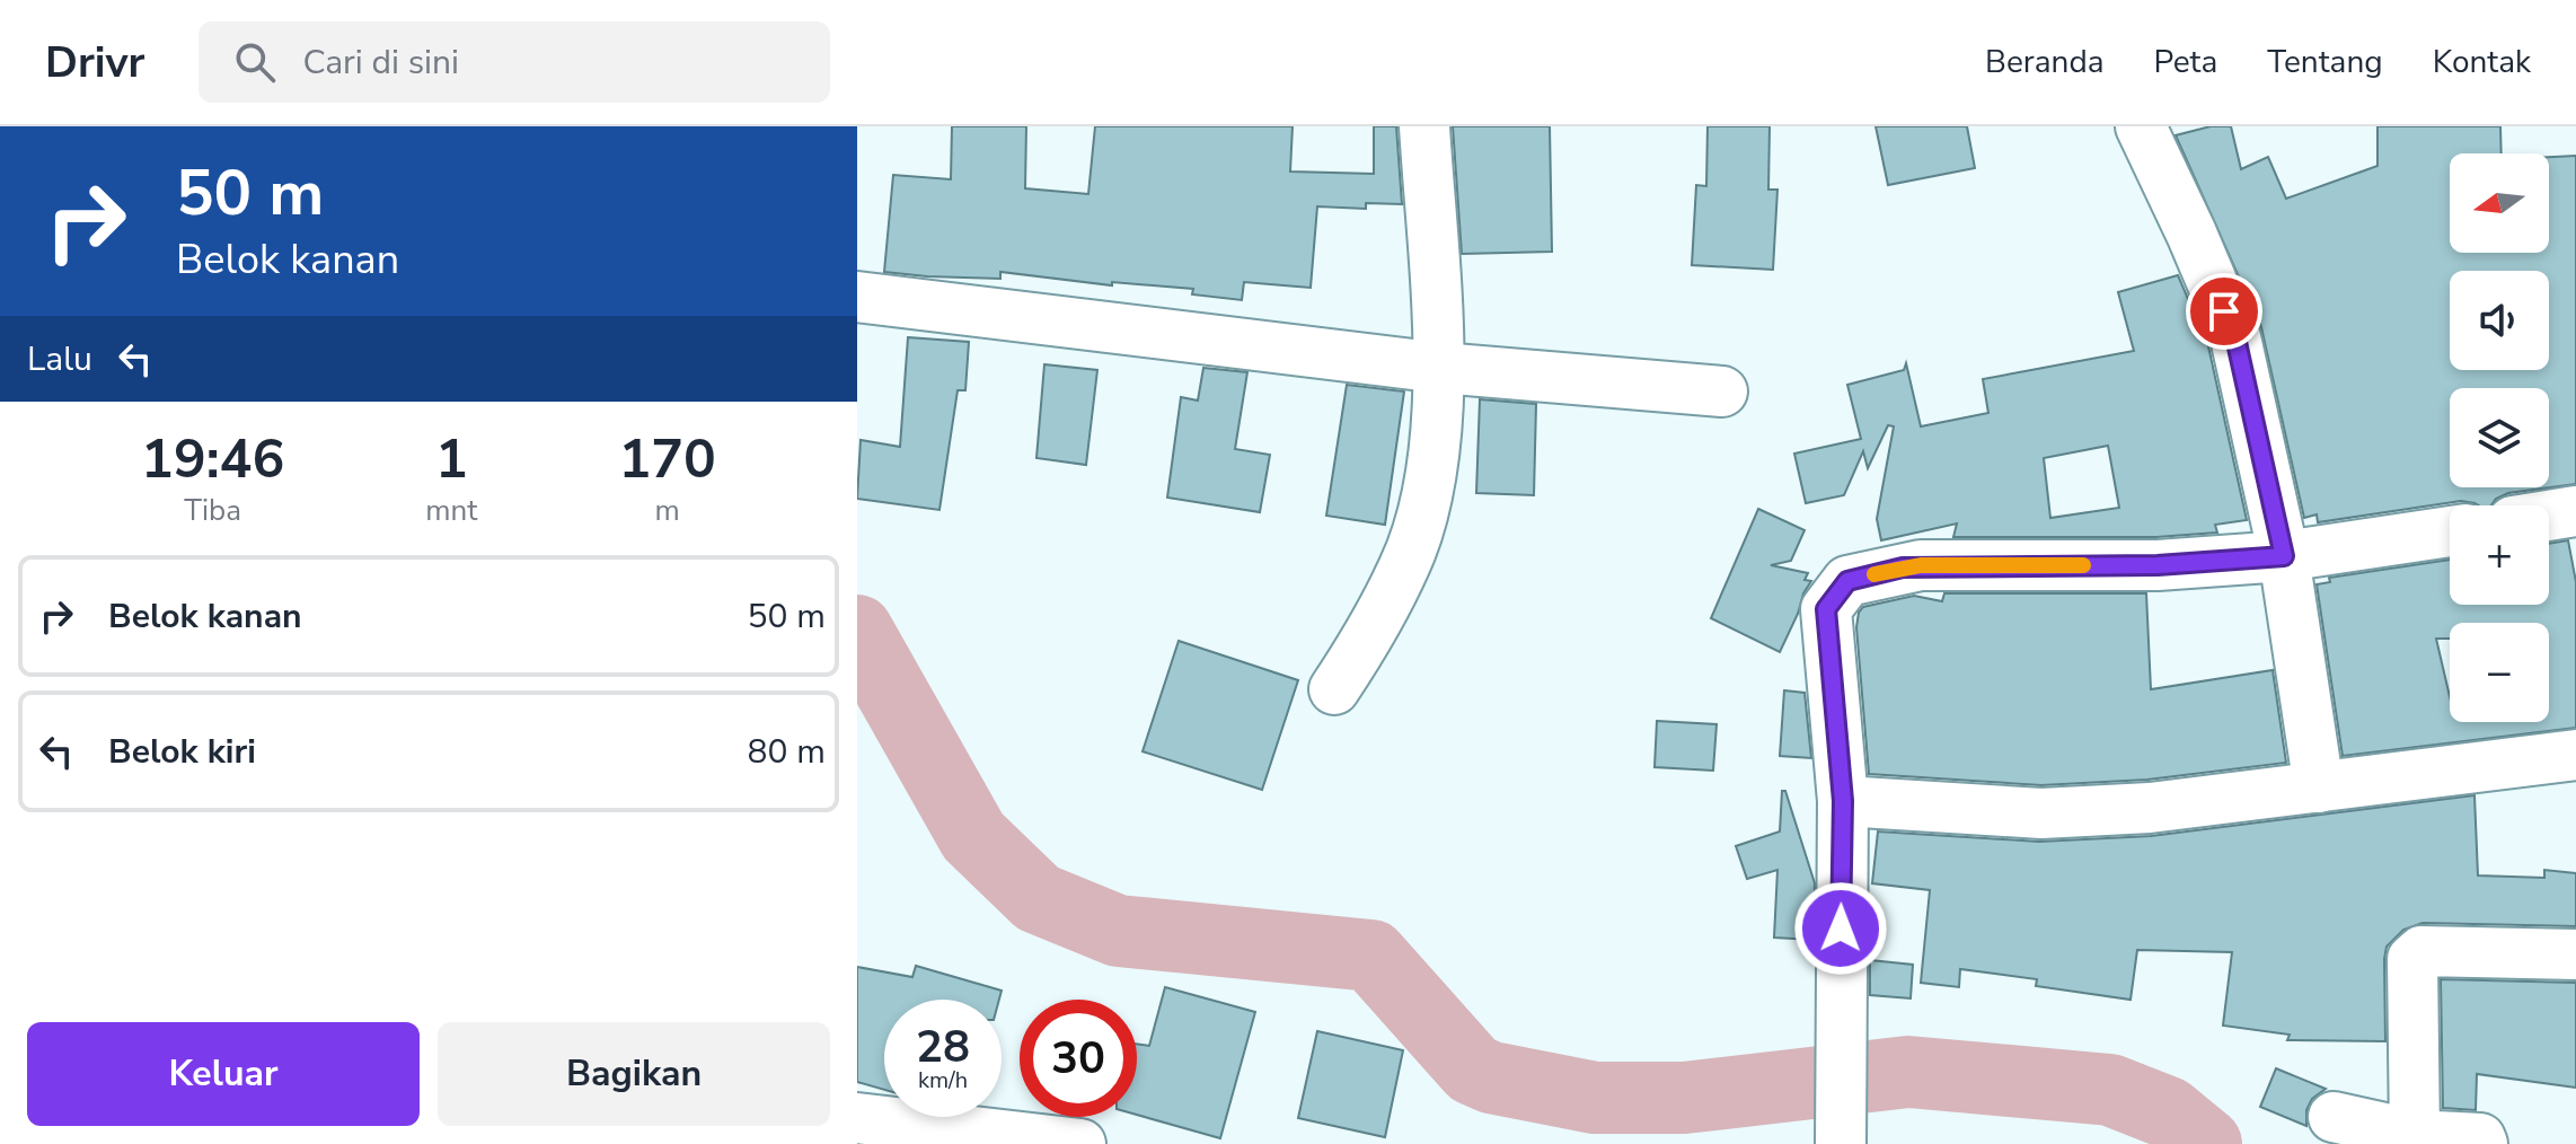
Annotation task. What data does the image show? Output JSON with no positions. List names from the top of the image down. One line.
{"north":"left","page":{"header":"Drivr","search":"Cari di sini","nav":["Beranda","Peta","Tentang","Kontak"],"turn":["50 m","Belok kanan"],"map_buttons":["+","−"],"then":"Lalu","eta":["19:46","Tiba","1","mnt","170","m"],"list":[{"name":"Belok kanan","value":"50 m"},{"name":"Belok kiri","value":"80 m"}],"speed":"28 km/h","limit":"30","buttons":["Keluar","Bagikan"]}}
